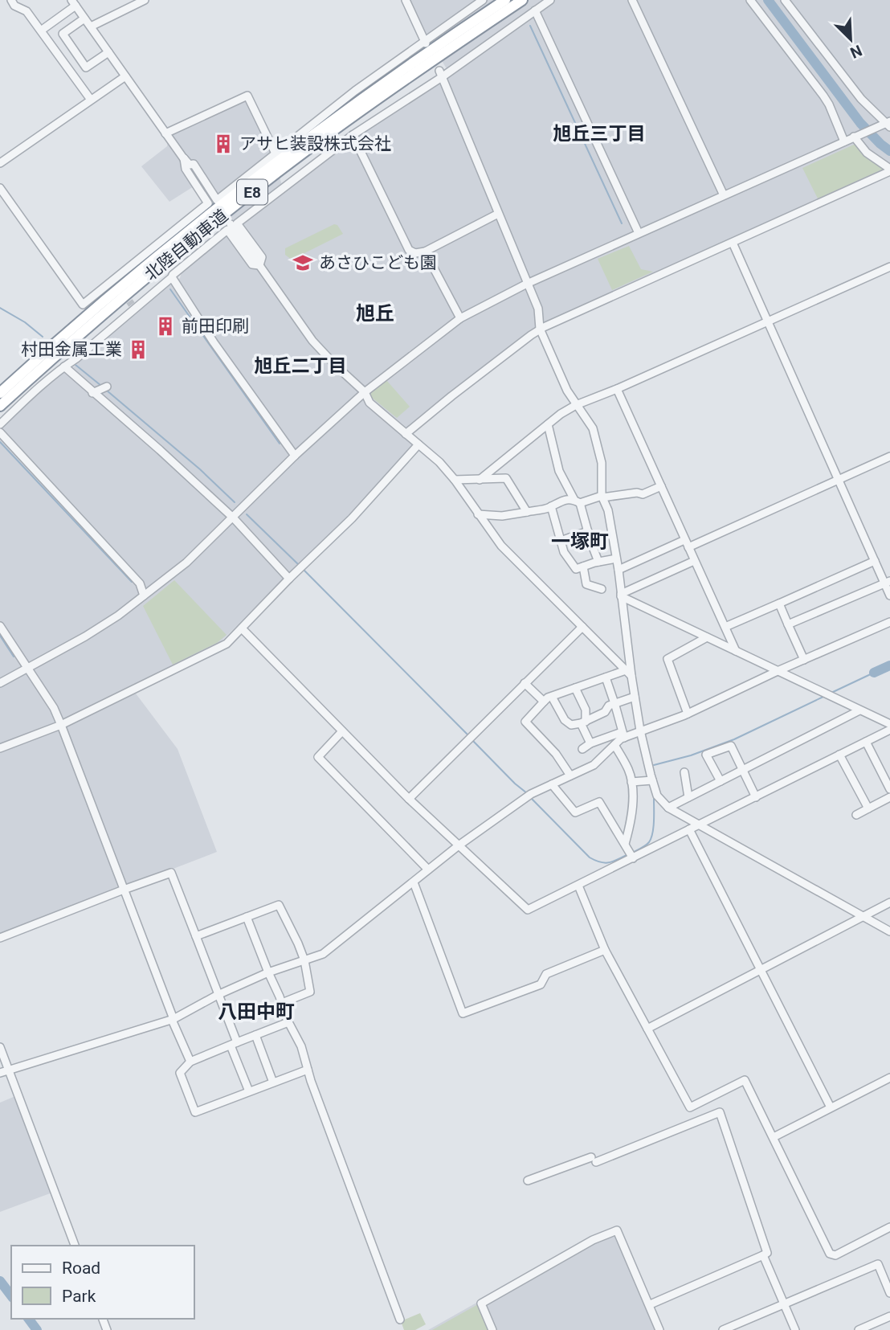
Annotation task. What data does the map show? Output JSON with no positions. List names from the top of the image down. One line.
{"streets":{"highway":["E8","北陸自動車道"]},"districts":["旭丘三丁目","旭丘","旭丘二丁目","一塚町","八田中町"],"places":{"building":["アサヒ装設株式会社","前田印刷","村田金属工業"],"school or university":["あさひこども園"]},"legend":["Road","Park"],"north":"bottom right"}
